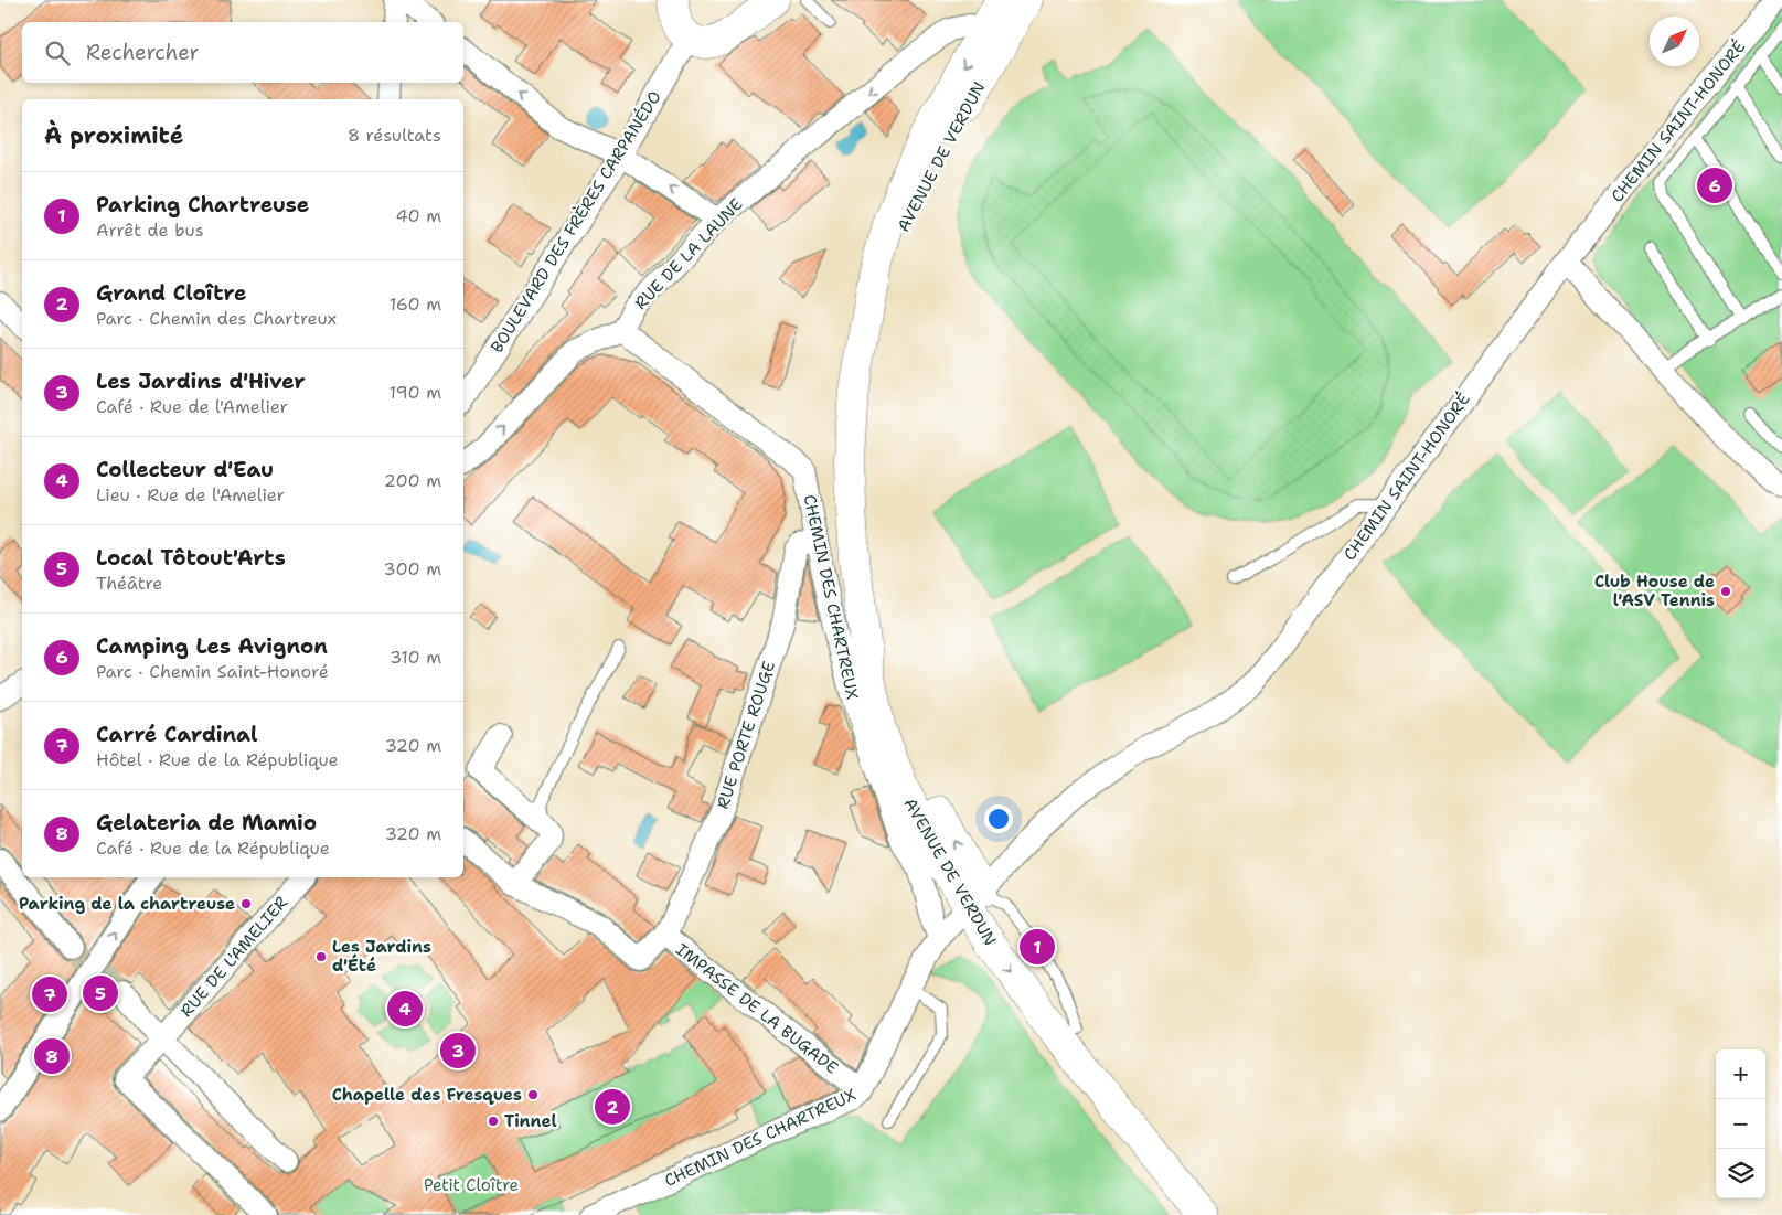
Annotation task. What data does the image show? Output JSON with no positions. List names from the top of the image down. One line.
{"streets":{"main road":["AVENUE DE VERDUN"],"street":["CHEMIN SAINT-HONORÉ","BOULEVARD DES FRÈRES CARPANÉDO","RUE DE LA LAUNE","CHEMIN DES CHARTREUX","RUE PORTE ROUGE","RUE DE L'AMELIER","IMPASSE DE LA BUGADE"]},"crossings":[["CHEMIN SAINT-HONORÉ","AVENUE DE VERDUN"],["CHEMIN SAINT-HONORÉ","CHEMIN DES CHARTREUX"],["AVENUE DE VERDUN","RUE DE LA LAUNE"],["AVENUE DE VERDUN","CHEMIN DES CHARTREUX"],["RUE DE LA LAUNE","CHEMIN DES CHARTREUX"],["CHEMIN DES CHARTREUX","RUE PORTE ROUGE"],["RUE PORTE ROUGE","IMPASSE DE LA BUGADE"]],"one_way":["RUE DE LA LAUNE"],"parks":["Petit Cloître"],"places":["Club House de l'ASV Tennis","Parking de la chartreuse","Les Jardins d'Été","Chapelle des Fresques","Tinnel"],"north":"top right","page":{"search":"Rechercher","heading":["À proximité","8 résultats"],"pins":["6","1","5","7","4","3","8","2"],"list":[{"mark":"1","name":"Parking Chartreuse","note":"Arrêt de bus","value":"40 m"},{"mark":"2","name":"Grand Cloître","note":"Parc · Chemin des Chartreux","value":"160 m"},{"mark":"3","name":"Les Jardins d'Hiver","note":"Café · Rue de l'Amelier","value":"190 m"},{"mark":"4","name":"Collecteur d'Eau","note":"Lieu · Rue de l'Amelier","value":"200 m"},{"mark":"5","name":"Local Tôtout'Arts","note":"Théâtre","value":"300 m"},{"mark":"6","name":"Camping Les Avignon","note":"Parc · Chemin Saint-Honoré","value":"310 m"},{"mark":"7","name":"Carré Cardinal","note":"Hôtel · Rue de la République","value":"320 m"},{"mark":"8","name":"Gelateria de Mamio","note":"Café · Rue de la République","value":"320 m"}],"map_buttons":["+","−"]}}
